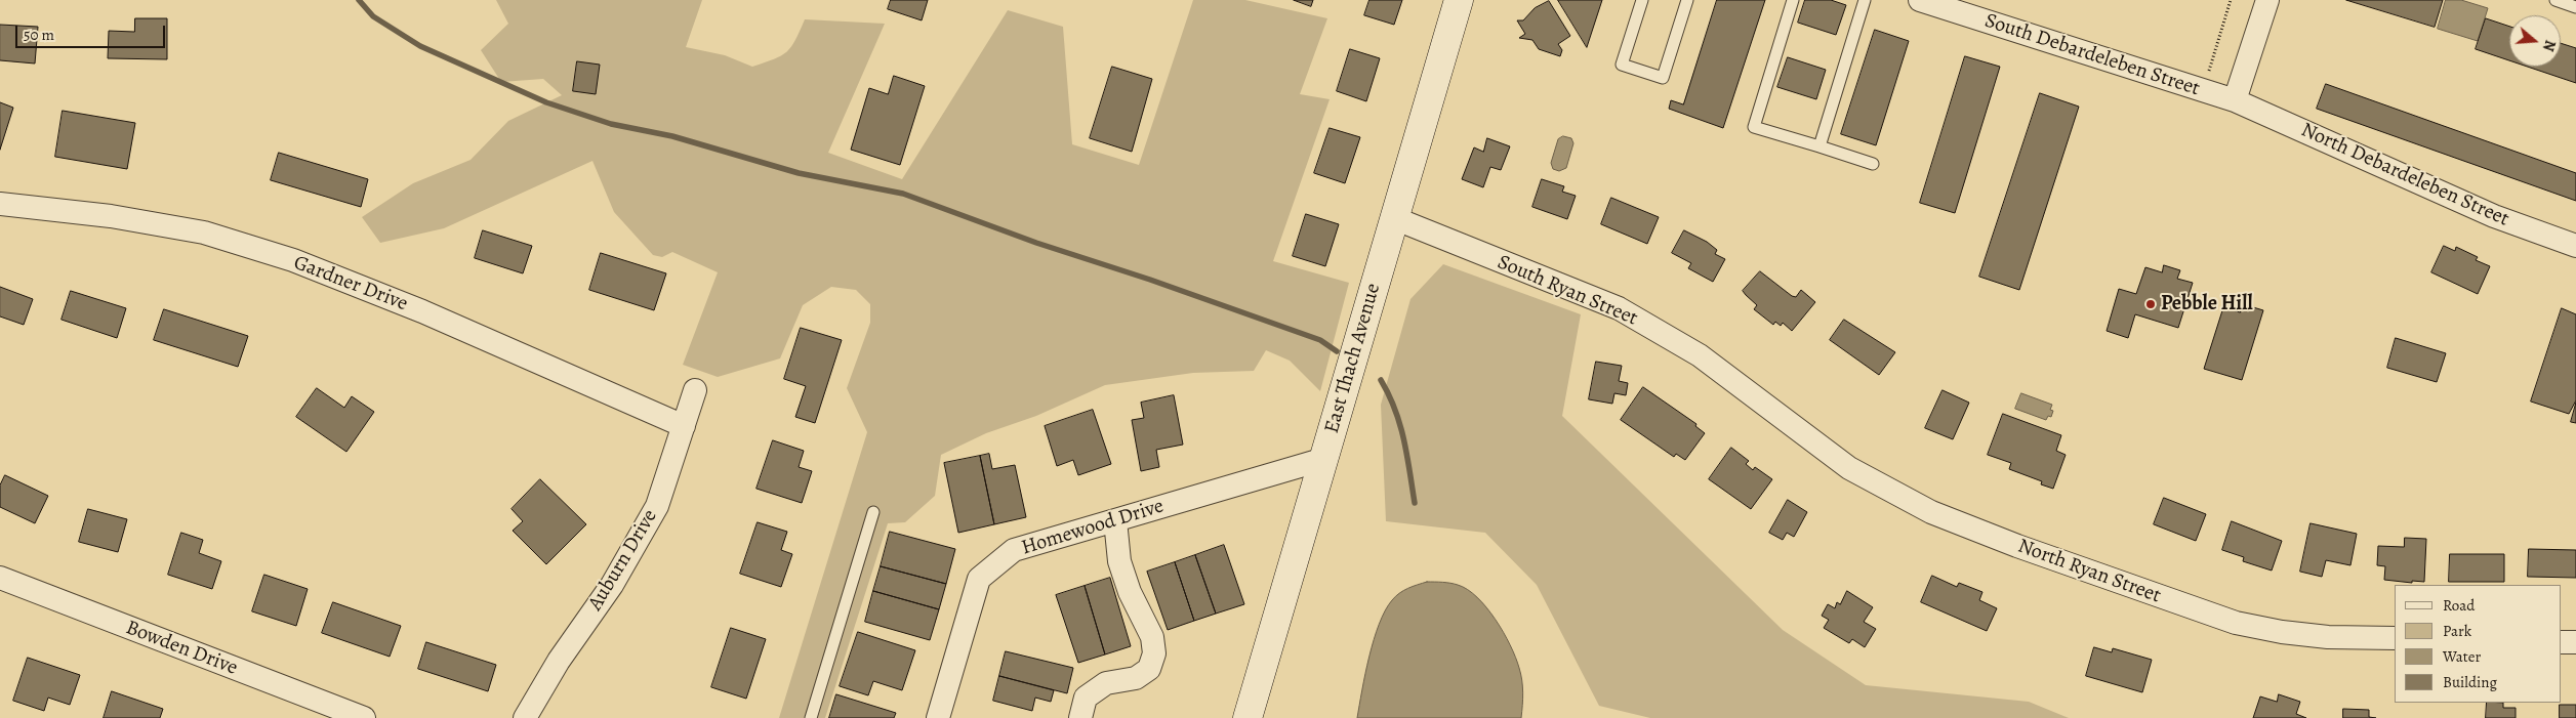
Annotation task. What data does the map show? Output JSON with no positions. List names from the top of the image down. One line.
{"streets":{"street":["South Debardeleben Street","North Debardeleben Street","Gardner Drive","South Ryan Street","East Thach Avenue","Homewood Drive","Auburn Drive","North Ryan Street","Bowden Drive"]},"crossings":[["South Debardeleben Street","North Debardeleben Street"],["Gardner Drive","Auburn Drive"],["South Ryan Street","East Thach Avenue"],["South Ryan Street","North Ryan Street"],["East Thach Avenue","Homewood Drive"]],"places":["Pebble Hill"],"legend":["Road","Park","Water","Building"],"scale_bar":"50 m","north":"right"}
